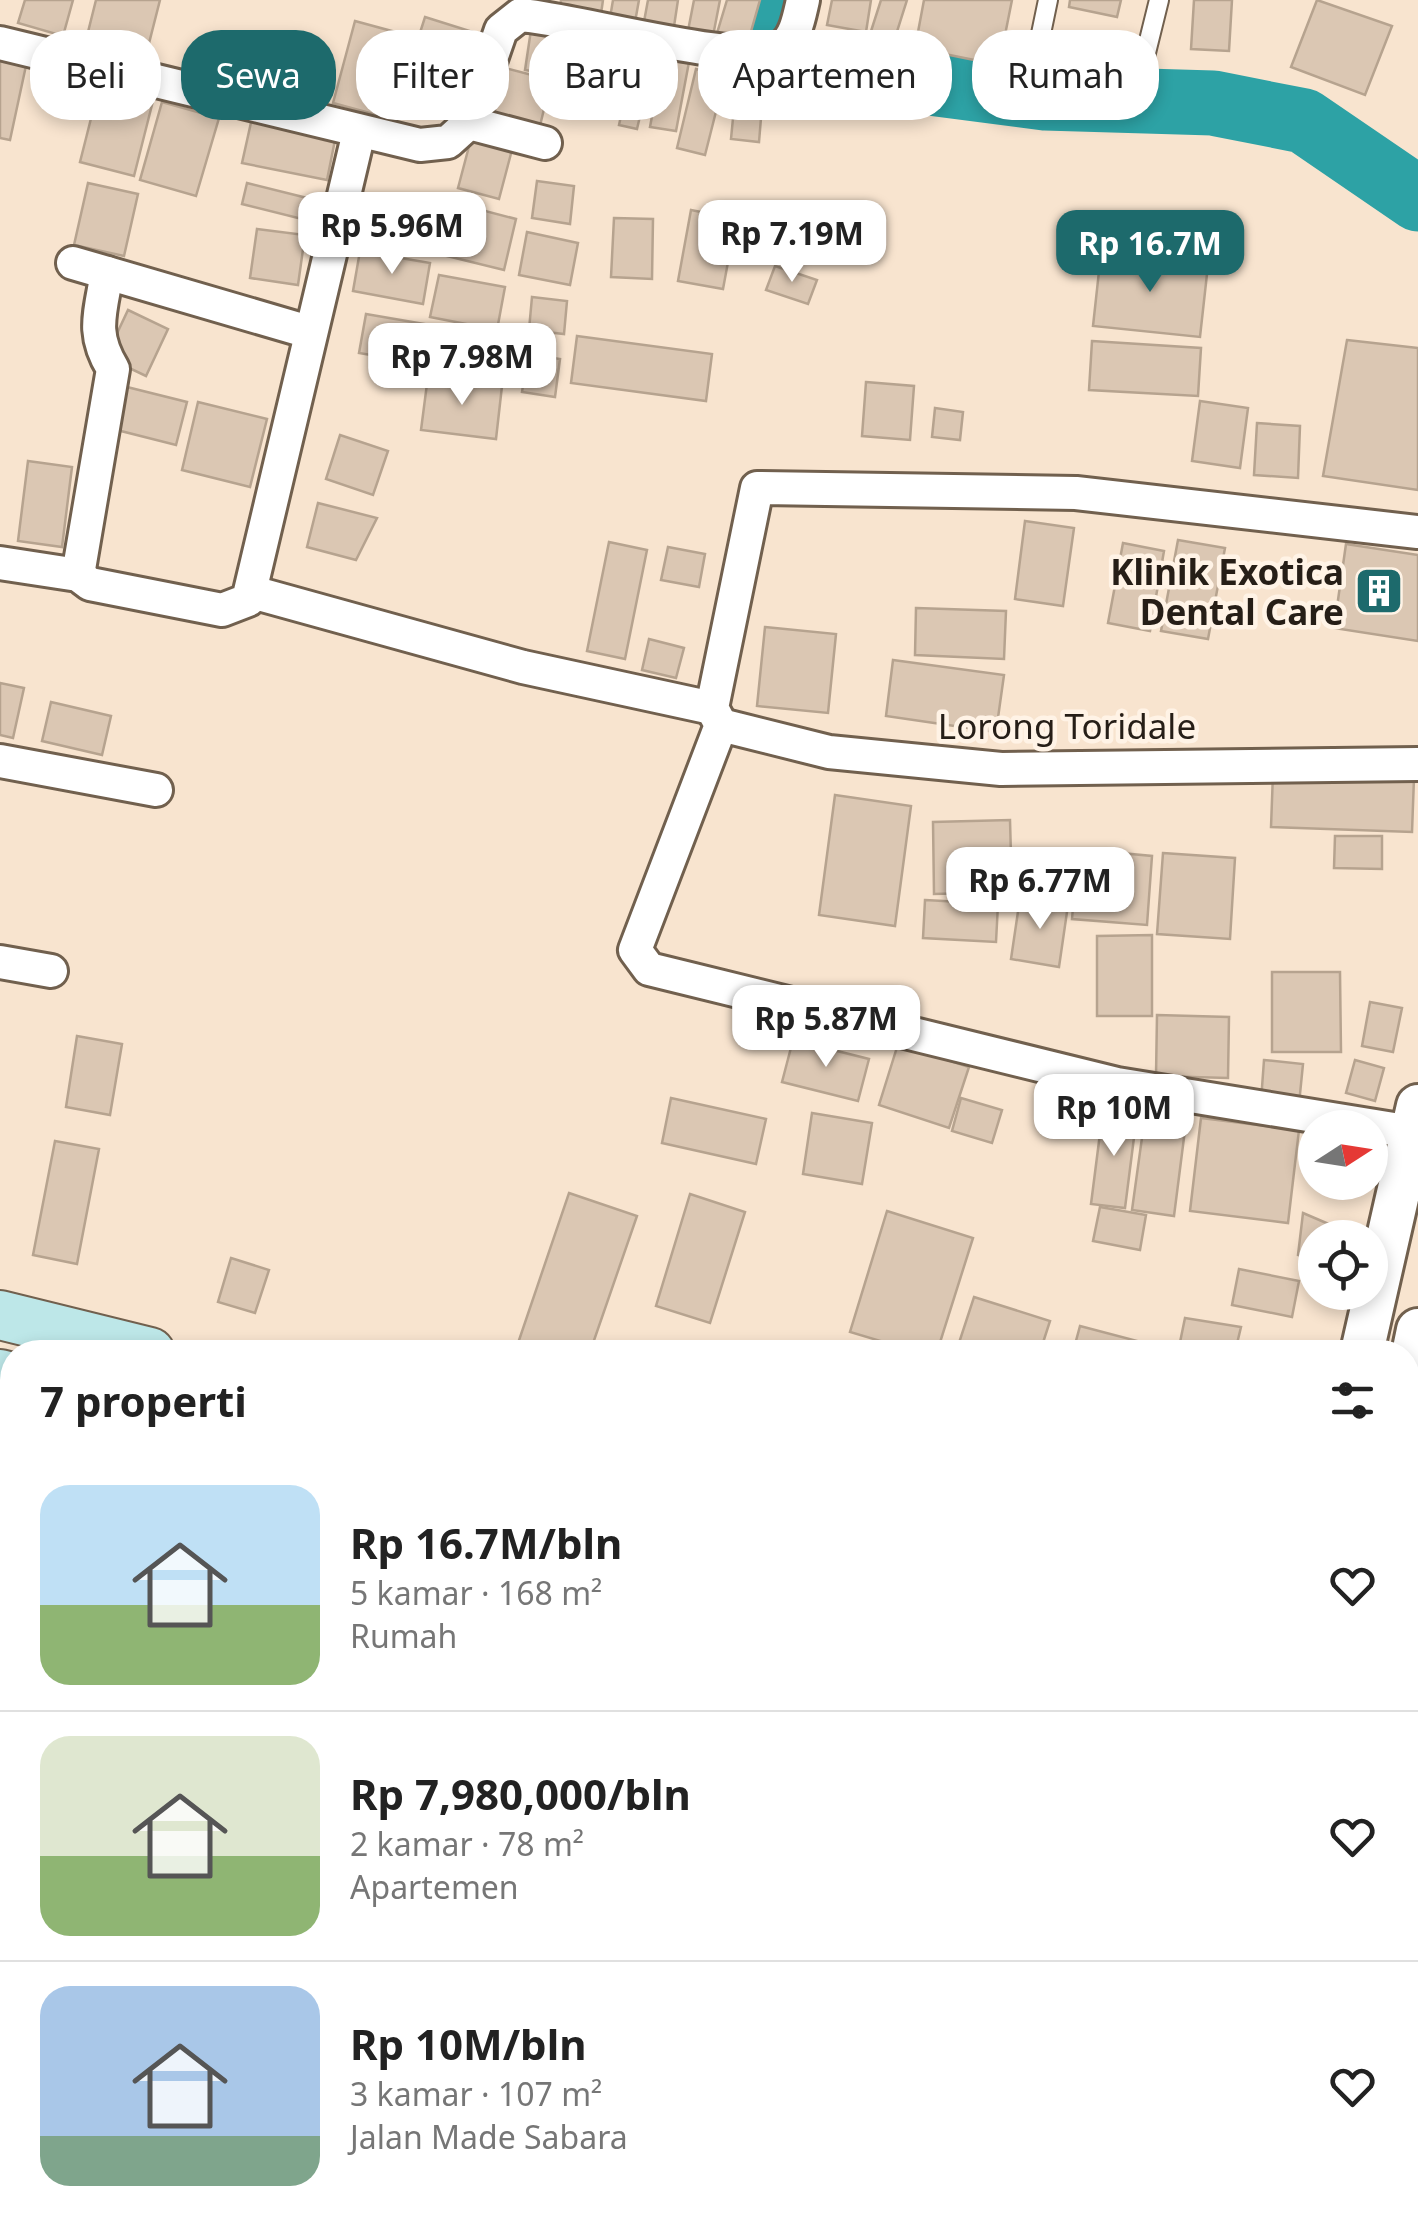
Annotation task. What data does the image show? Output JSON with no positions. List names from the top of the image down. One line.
{"streets":{"street":["Lorong Toridale"]},"places":{"building":["Klinik Exotica Dental Care"]},"north":"right","page":{"chip":["Beli","Sewa","Filter","Baru","Apartemen","Rumah"],"price":["Rp 5.96M","Rp 7.19M","Rp 16.7M","Rp 7.98M","Rp 6.77M","Rp 5.87M","Rp 10M"],"heading":"7 properti","list":[{"name":"Rp 16.7M/bln","note":"5 kamar · 168 m² · Rumah"},{"name":"Rp 7,980,000/bln","note":"2 kamar · 78 m² · Apartemen"},{"name":"Rp 10M/bln","note":"3 kamar · 107 m² · Jalan Made Sabara"}]}}
